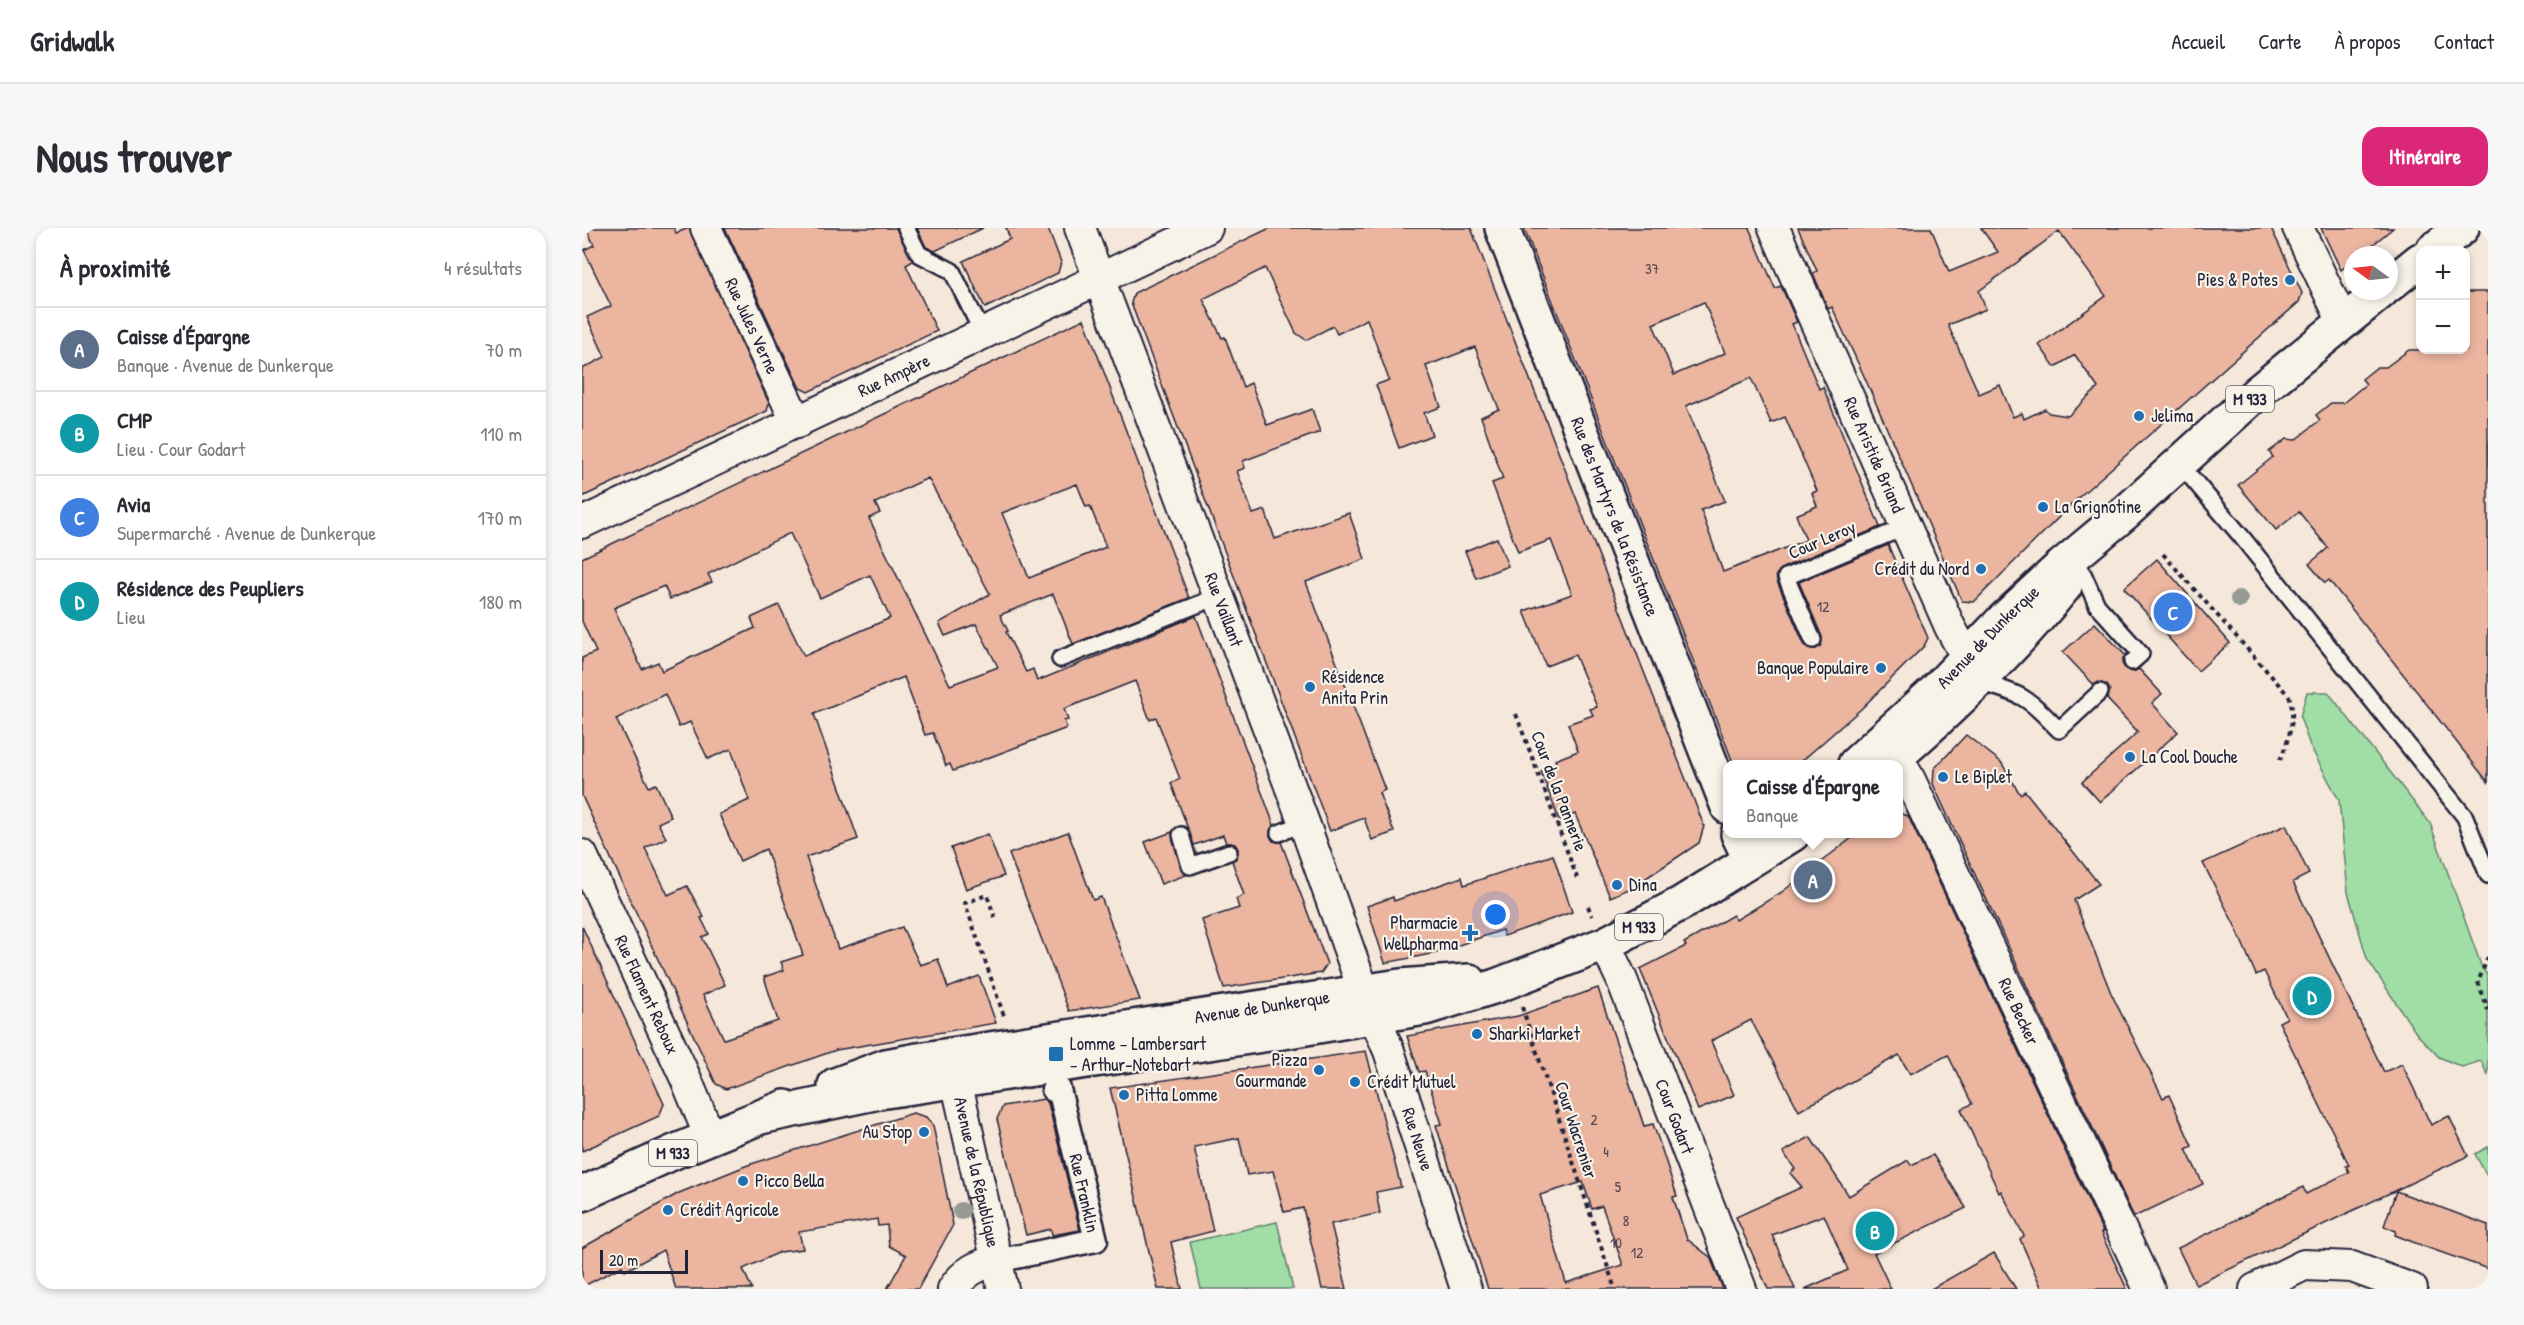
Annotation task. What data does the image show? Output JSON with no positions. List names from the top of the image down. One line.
{"streets":{"main road":["M 933","Rue des Martyrs de la Résistance","Avenue de Dunkerque"],"street":["Rue Jules Verne","Rue Ampère","Rue Aristide Briand","Rue Vaillant","Rue Flament Reboux","Rue Becker","Cour Godart","Rue Neuve","Avenue de la République","Rue Franklin"],"lane":["Cour Leroy"],"path":["Cour de la Pannerie","Cour Wacrenier"]},"crossings":[["Rue Jules Verne","Rue Ampère"],["Rue Ampère","Rue Vaillant"],["Rue Aristide Briand","Cour Leroy"],["Rue Aristide Briand","Avenue de Dunkerque"],["Rue Vaillant","Avenue de Dunkerque"],["Rue Vaillant","Rue Neuve"],["Avenue de Dunkerque","Rue Flament Reboux"],["Avenue de Dunkerque","Cour Godart"],["Avenue de Dunkerque","Cour Wacrenier"],["Avenue de Dunkerque","Rue Neuve"],["Avenue de Dunkerque","Avenue de la République"],["Avenue de la République","Rue Franklin"]],"places":{"other":["Pies & Potes","Jelima","La Grignotine","Crédit du Nord","Banque Populaire","Résidence Anita Prin","La Cool Douche","Le Biplet","Dina","Sharki Market","Pizza Gourmande","Crédit Mutuel","Pitta Lomme","Au Stop","Picco Bella","Crédit Agricole"],"health":["Pharmacie Wellpharma"],"transit":["Lomme – Lambersart – Arthur-Notebart"]},"house_numbers":["37","12","2","4","5","8","10","12"],"scale_bar":"20 m","north":"left","page":{"header":"Gridwalk","nav":["Accueil","Carte","À propos","Contact"],"buttons":"Itinéraire","title":"Nous trouver","heading":["À proximité","4 résultats"],"map_buttons":["+","−"],"list":[{"mark":"A","name":"Caisse d'Épargne","note":"Banque · Avenue de Dunkerque","value":"70 m"},{"mark":"B","name":"CMP","note":"Lieu · Cour Godart","value":"110 m"},{"mark":"C","name":"Avia","note":"Supermarché · Avenue de Dunkerque","value":"170 m"},{"mark":"D","name":"Résidence des Peupliers","note":"Lieu","value":"180 m"}],"pins":["C","A","D","B"],"popup":["Caisse d'Épargne","Banque"],"scale":"20 m"}}
